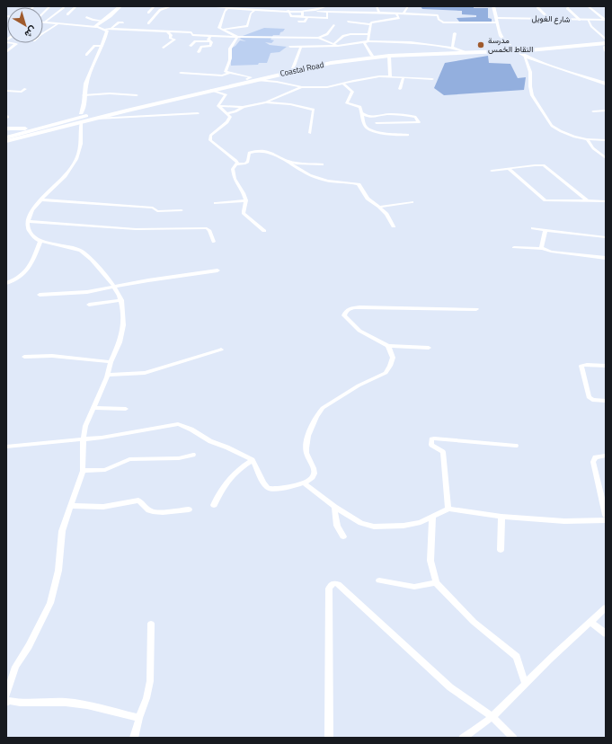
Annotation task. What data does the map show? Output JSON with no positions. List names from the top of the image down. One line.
{"streets":{"highway":["Coastal Road"],"street":["شارع الغويل"]},"places":["مدرسة النقاط الخمس"],"north":"bottom right"}
